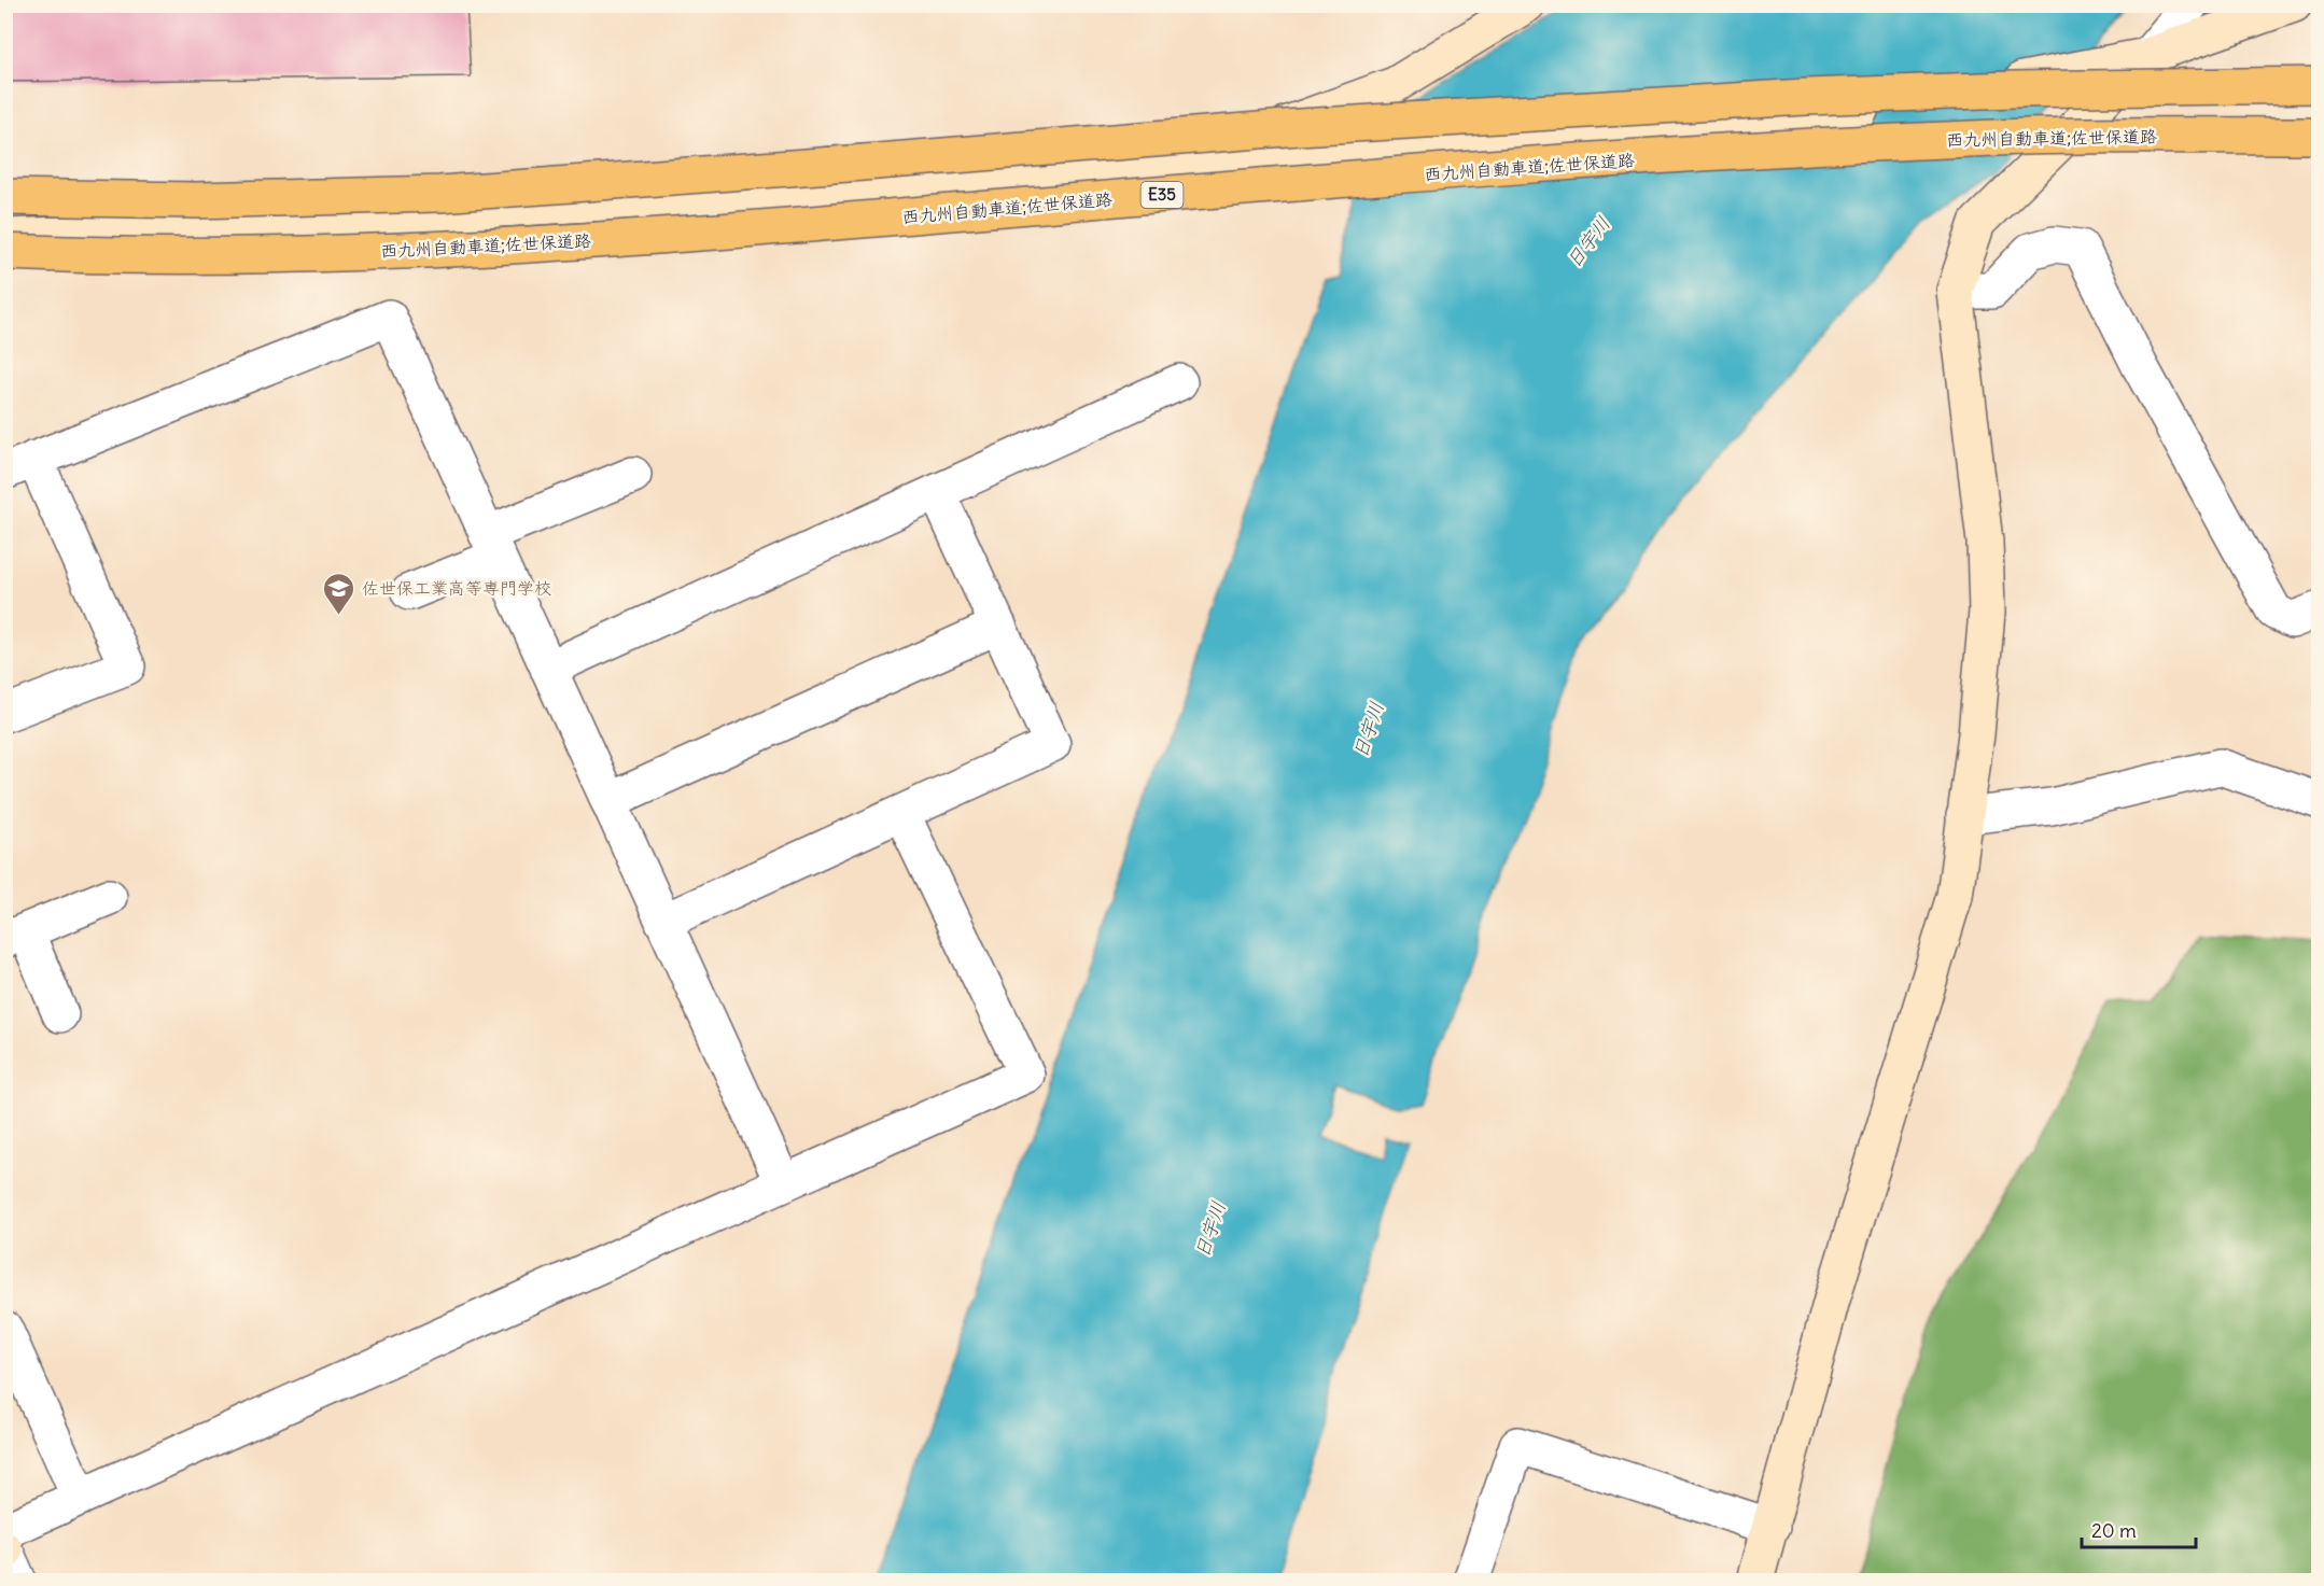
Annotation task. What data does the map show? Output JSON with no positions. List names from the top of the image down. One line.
{"streets":{"highway":["西九州自動車道;佐世保道路","E35"]},"water":["日宇川"],"places":{"school or university":["佐世保工業高等専門学校"]},"scale_bar":"20 m"}
